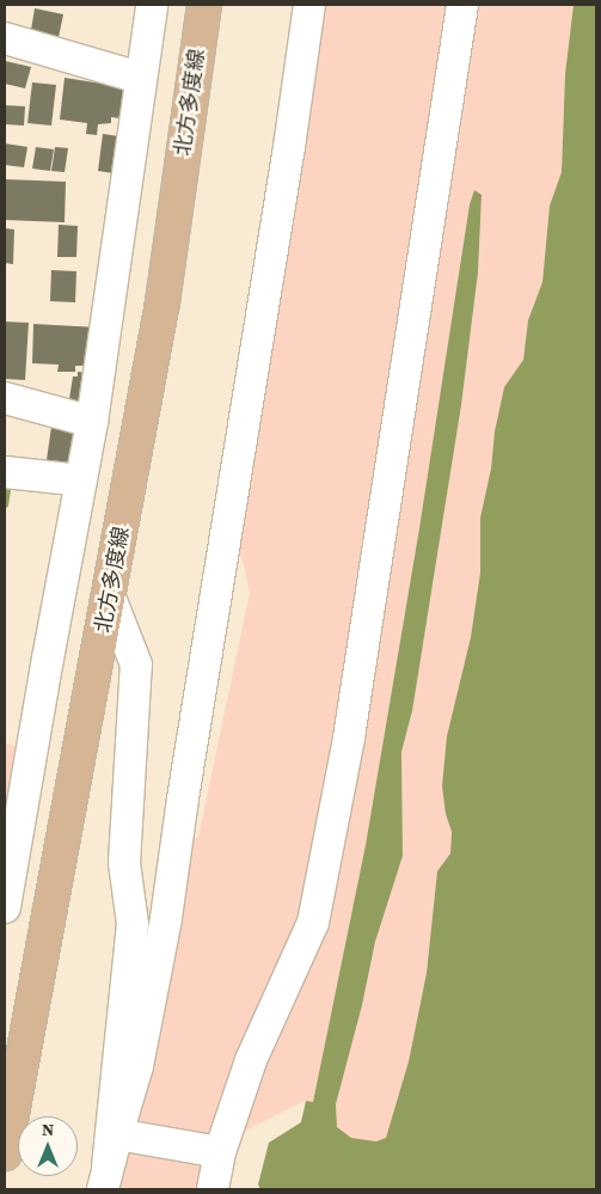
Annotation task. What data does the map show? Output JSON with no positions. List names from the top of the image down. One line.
{"streets":{"main road":["北方多度線"]},"north":"top"}
